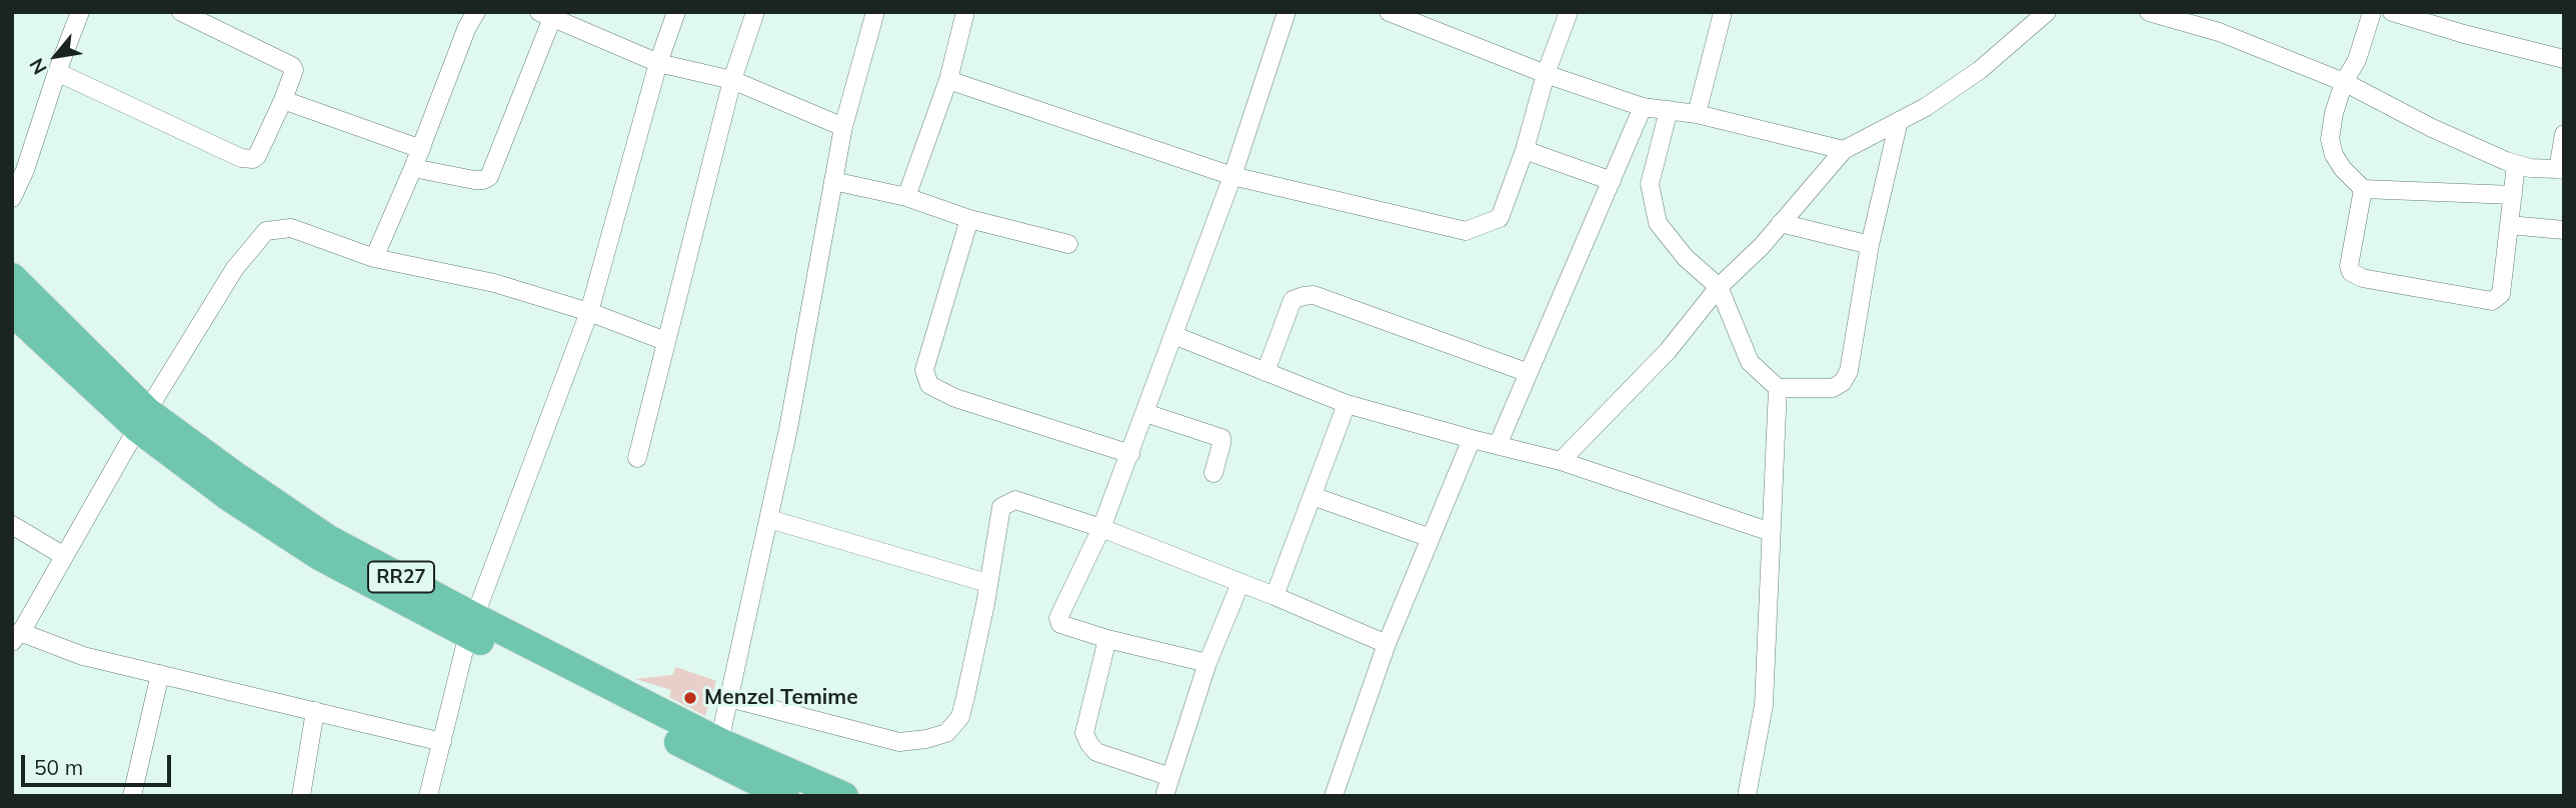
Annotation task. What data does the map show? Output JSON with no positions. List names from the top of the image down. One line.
{"streets":{"highway":["RR27"]},"places":["Menzel Temime"],"scale_bar":"50 m","north":"bottom left"}
